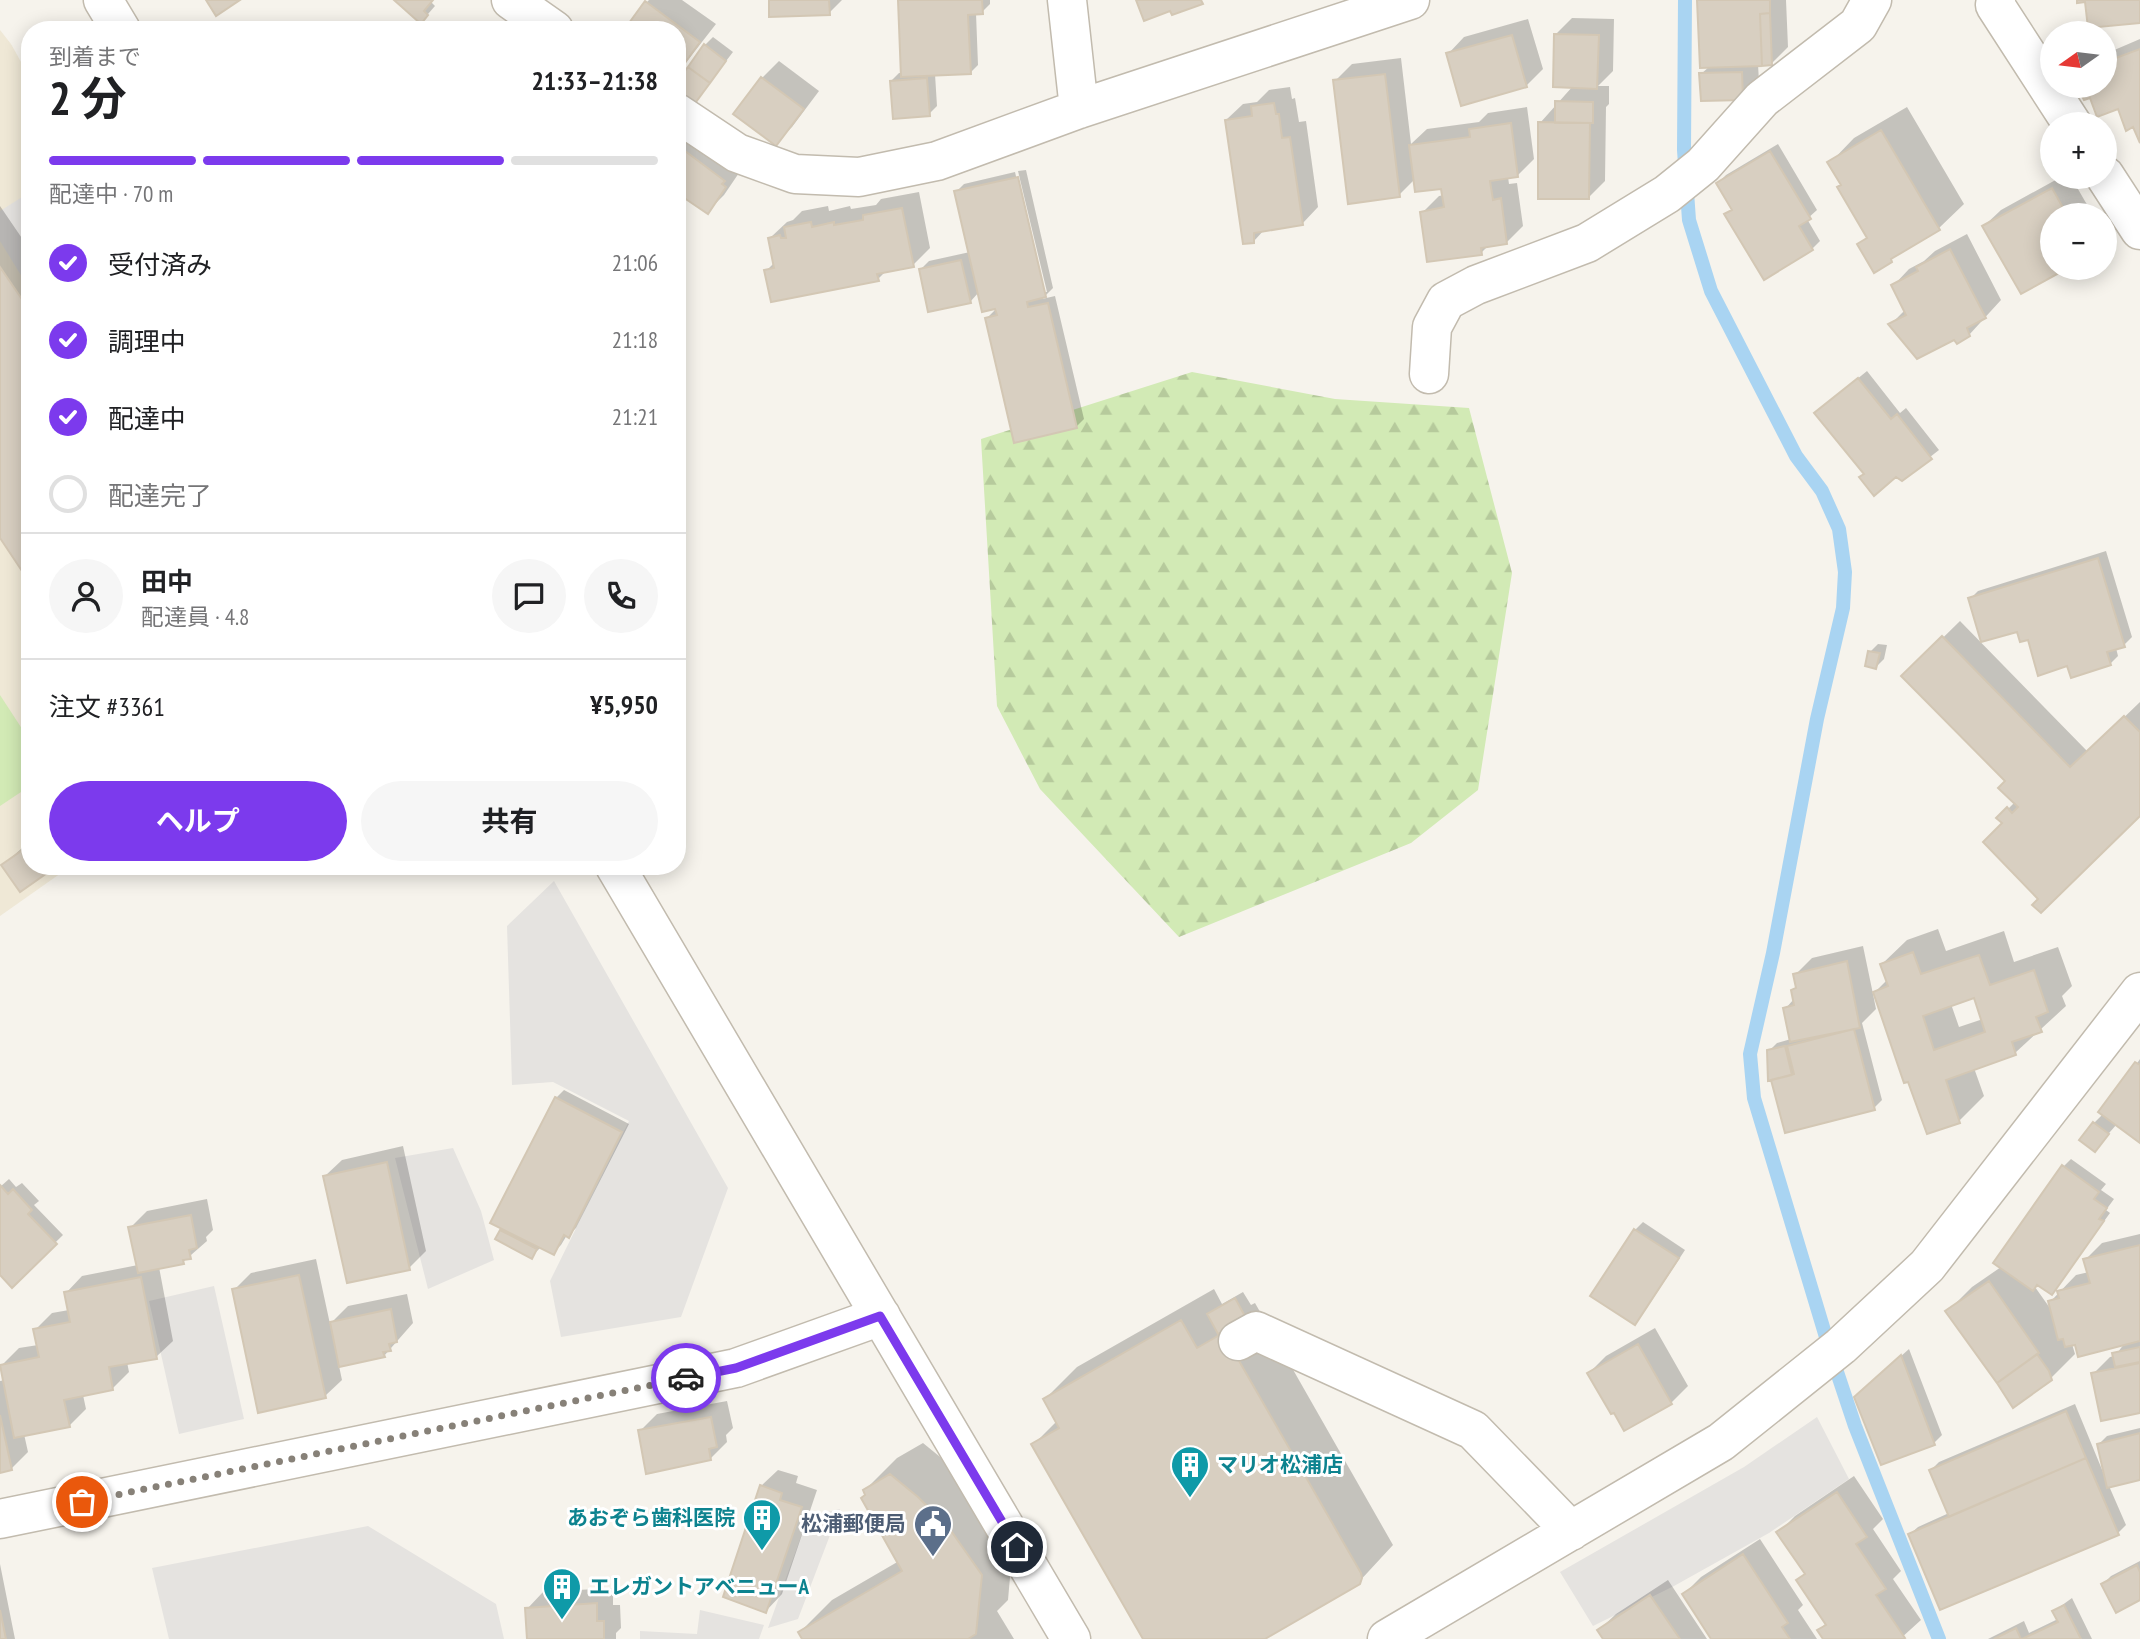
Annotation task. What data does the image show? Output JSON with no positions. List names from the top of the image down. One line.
{"places":{"building":["マリオ松浦店","あおぞら歯科医院","エレガントアベニューA"],"public building":["松浦郵便局"]},"north":"left","page":{"map_buttons":["+","−"],"heading":["2 分","到着まで","21:33–21:38"],"panel":["田中","配達員 · 4.8","注文 #3361","¥5,950"],"bar":"配達中 · 70 m","list":[["受付済み","21:06"],["調理中","21:18"],["配達中","21:21"],"配達完了"],"buttons":["ヘルプ","共有"]}}
